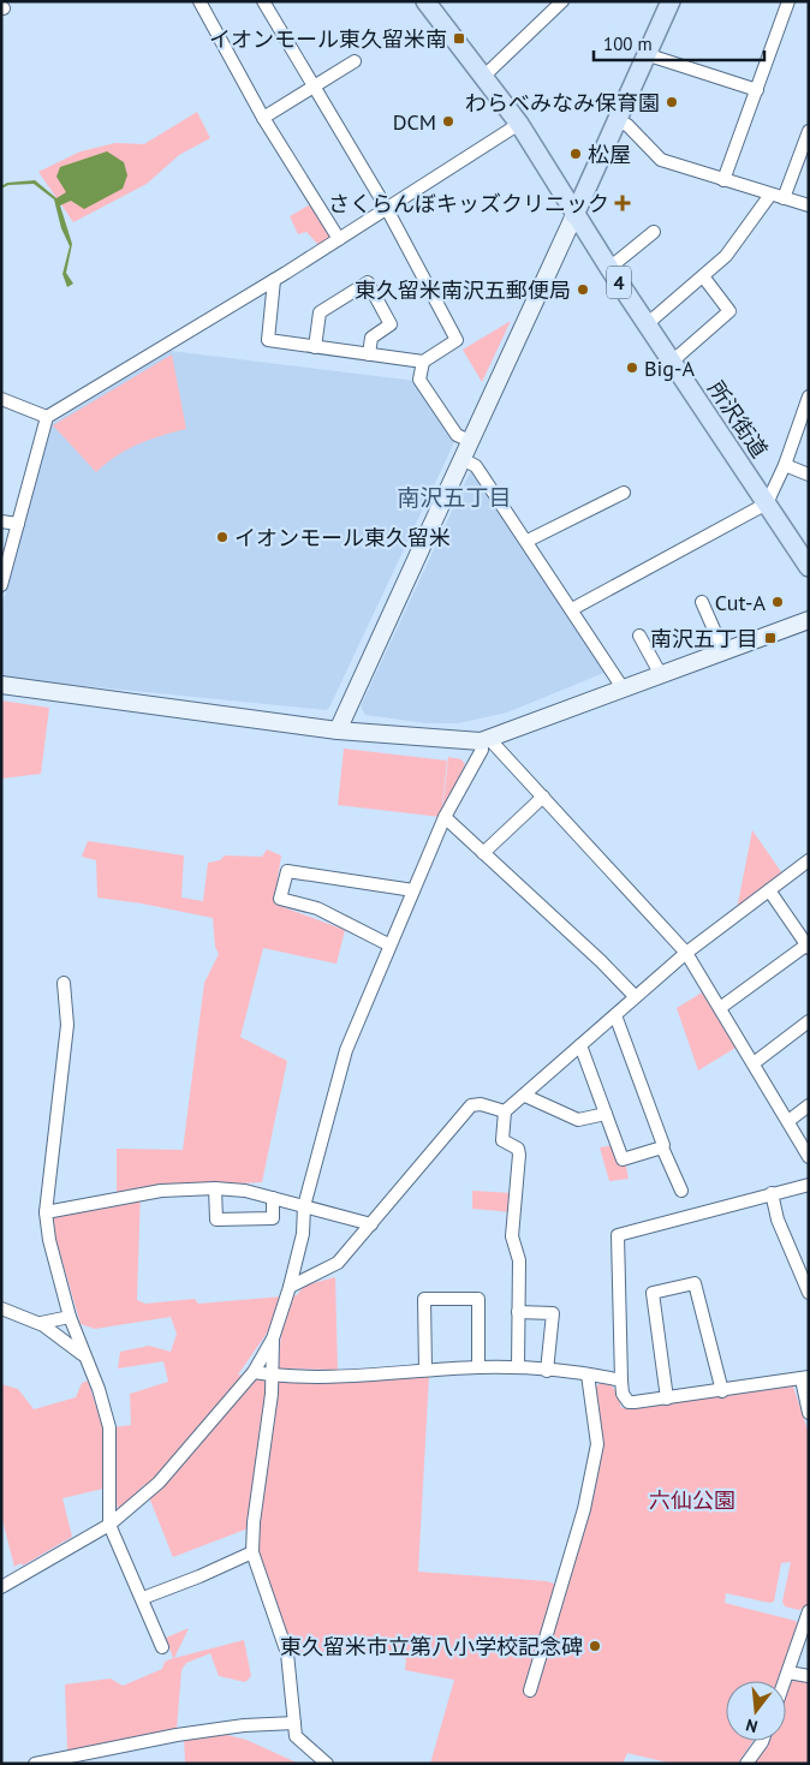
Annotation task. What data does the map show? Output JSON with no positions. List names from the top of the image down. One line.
{"streets":{"main road":["4","所沢街道"]},"districts":["南沢五丁目"],"parks":["六仙公園"],"places":{"transit":["イオンモール東久留米南","南沢五丁目"],"other":["わらべみなみ保育園","DCM","松屋","東久留米南沢五郵便局","Big-A","イオンモール東久留米","Cut-A","東久留米市立第八小学校記念碑"],"health":["さくらんぼキッズクリニック"]},"scale_bar":"100 m","north":"bottom"}
